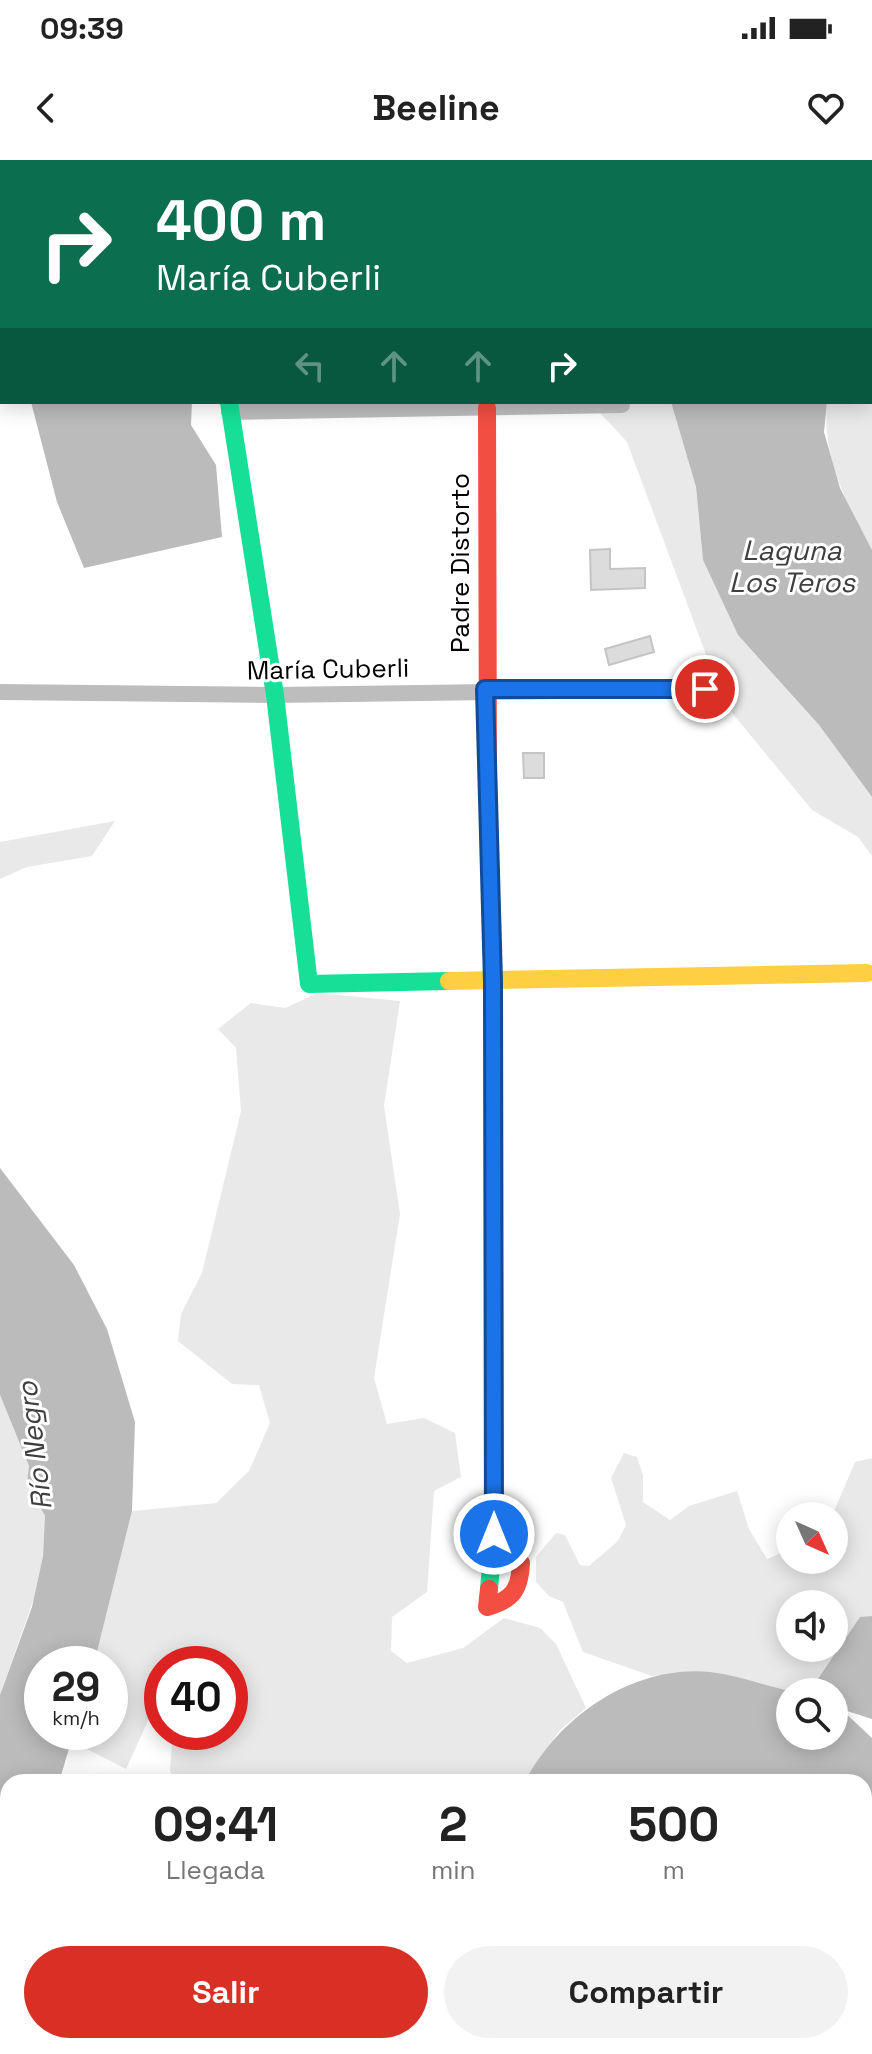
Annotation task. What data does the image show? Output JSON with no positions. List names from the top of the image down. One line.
{"streets":{"street":["Padre Distorto","María Cuberli"]},"crossings":[["Padre Distorto","María Cuberli"]],"water":["Laguna Los Teros","Río Negro"],"north":"bottom right","page":{"status":"09:39","header":"Beeline","turn":["400 m","María Cuberli"],"speed":"29 km/h","limit":"40","eta":["09:41","Llegada","2","min","500","m"],"buttons":["Salir","Compartir"]}}
